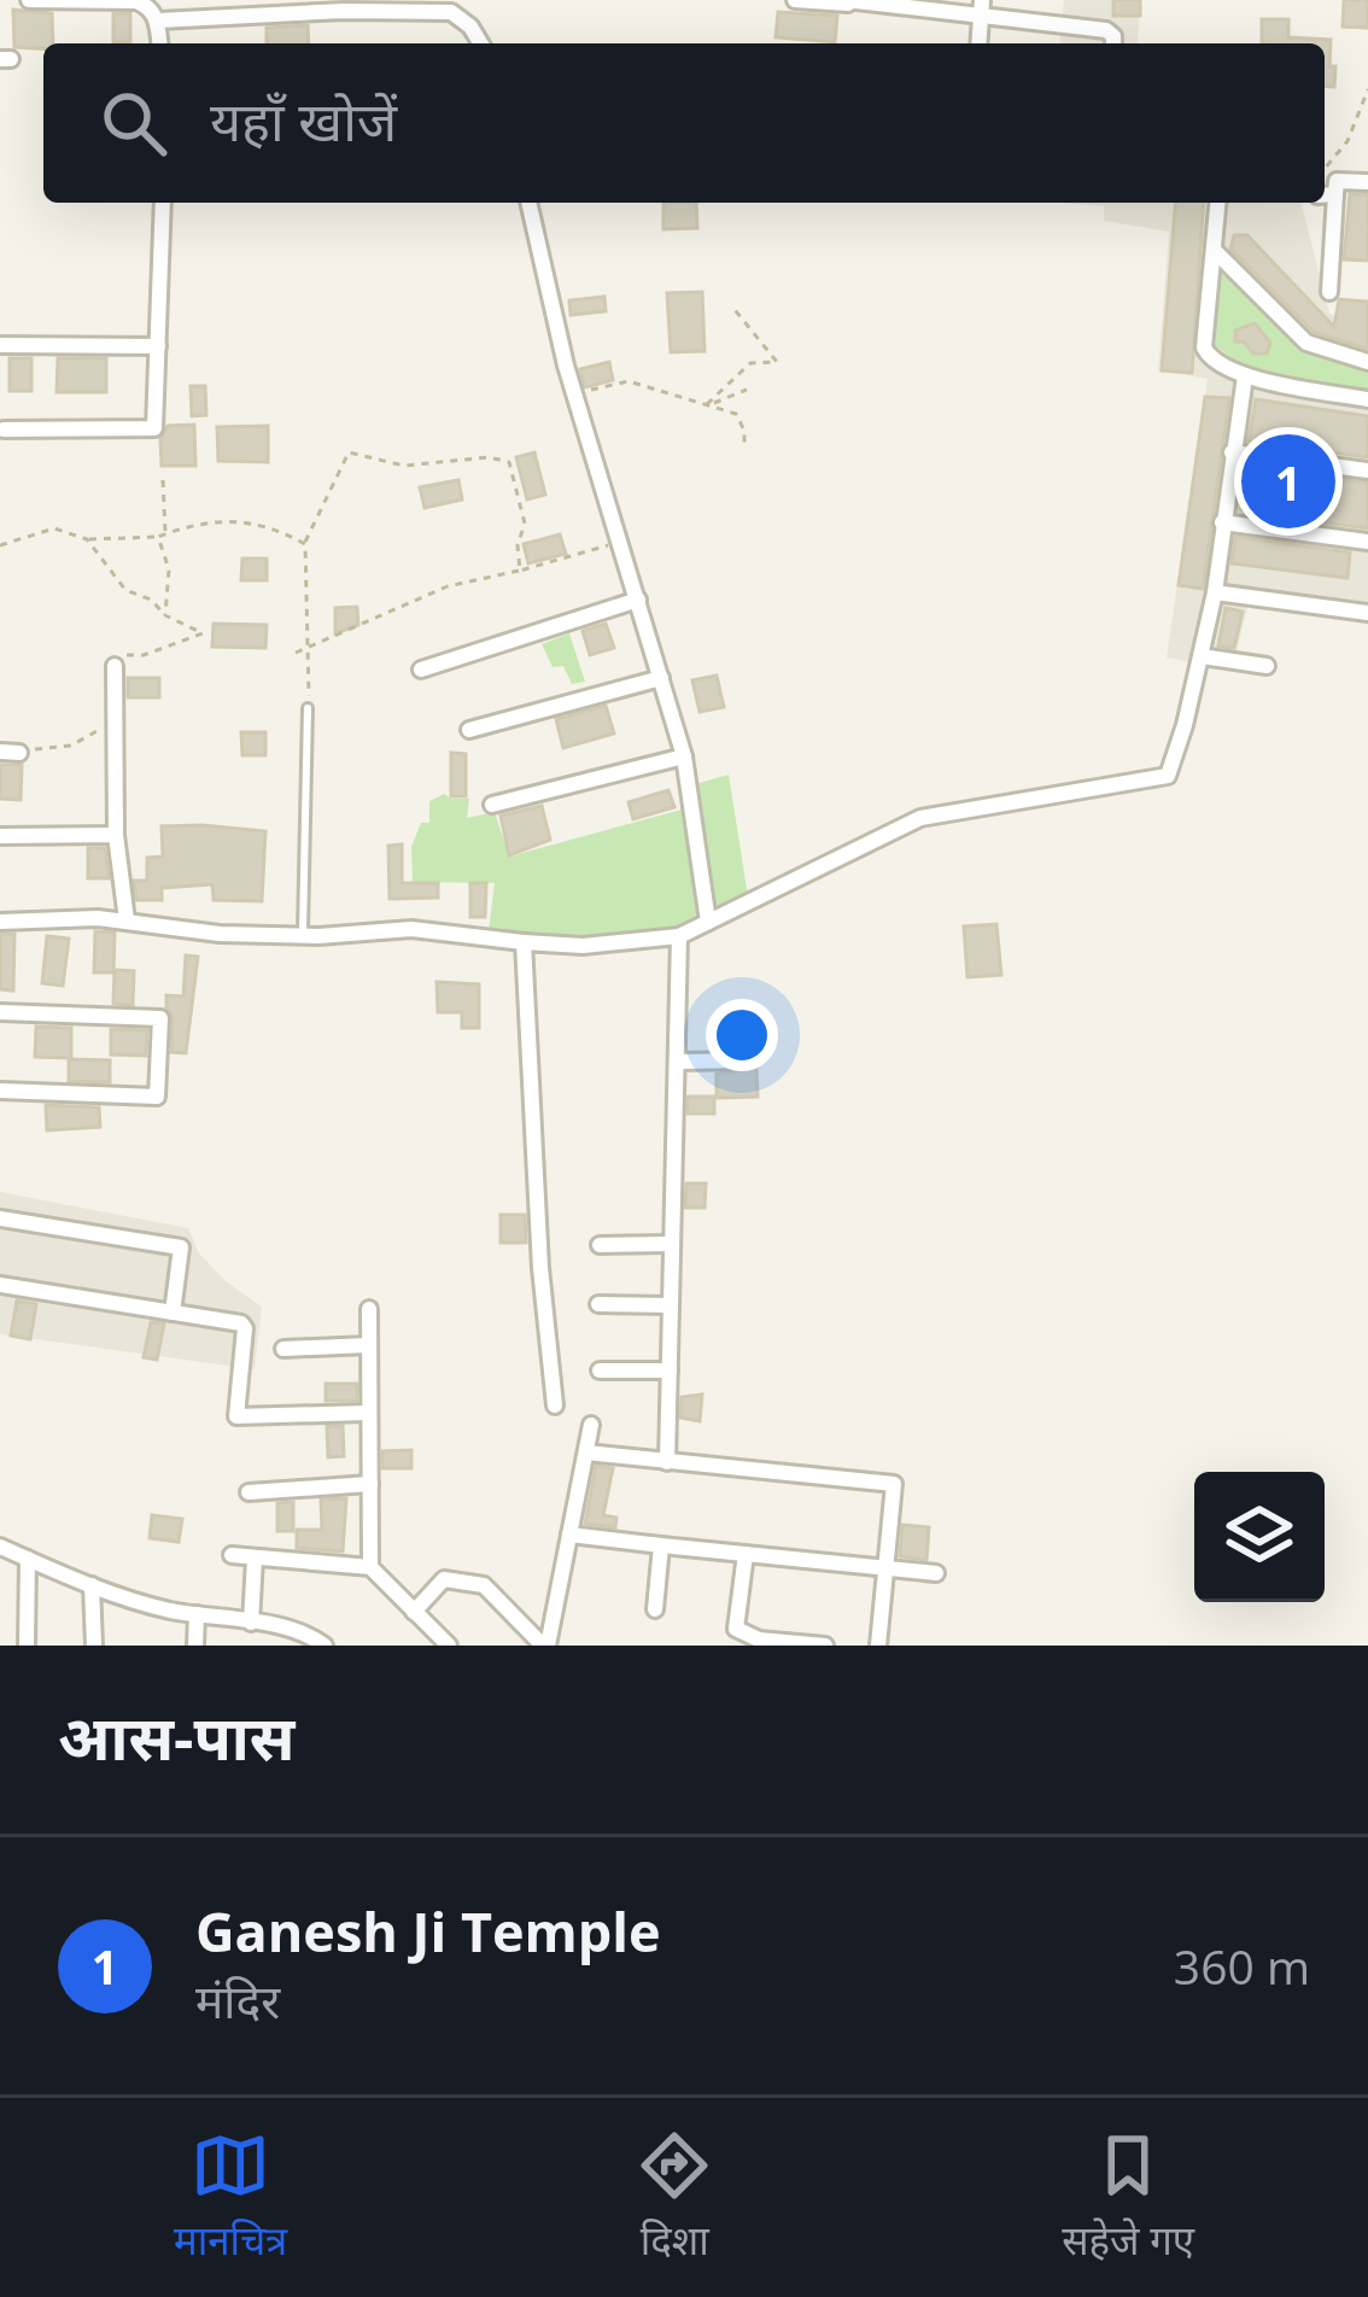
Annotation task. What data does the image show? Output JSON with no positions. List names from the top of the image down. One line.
{"page":{"search":"यहाँ खोजें","pins":"1","heading":"आस-पास","list":[{"mark":"1","name":"Ganesh Ji Temple","note":"मंदिर","value":"360 m"}],"nav":["मानचित्र","दिशा","सहेजे गए"]}}
